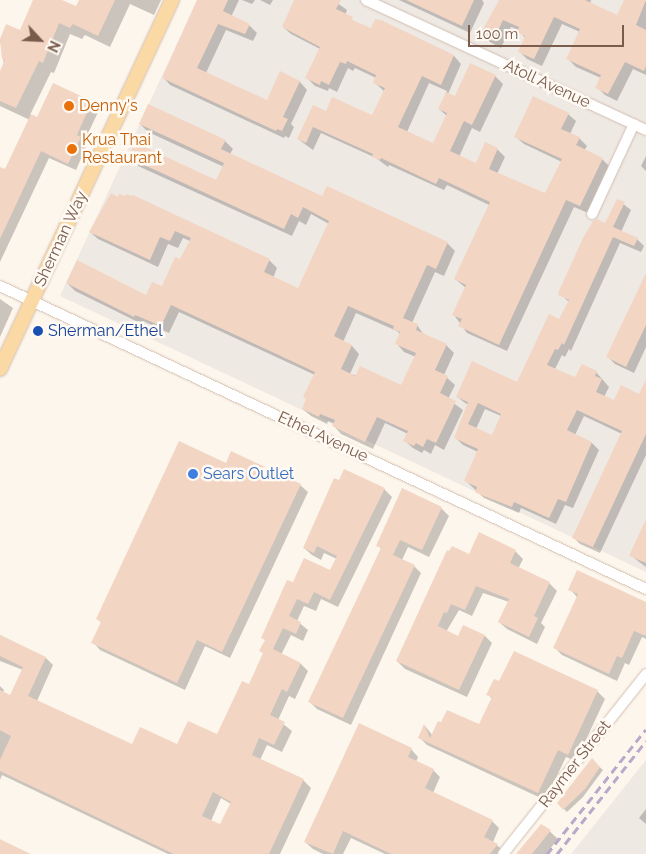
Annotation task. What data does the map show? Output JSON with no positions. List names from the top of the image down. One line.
{"streets":{"main road":["Sherman Way"],"street":["Atoll Avenue","Ethel Avenue","Raymer Street"]},"crossings":[["Sherman Way","Ethel Avenue"]],"places":["Denny's","Krua Thai Restaurant","Sherman/Ethel","Sears Outlet"],"scale_bar":"100 m","north":"bottom right"}
